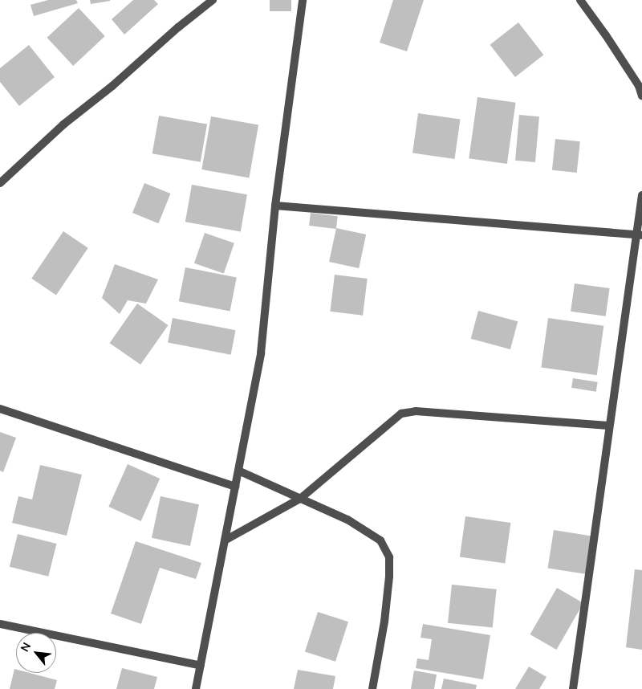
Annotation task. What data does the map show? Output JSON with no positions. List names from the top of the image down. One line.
{"north":"top left"}
